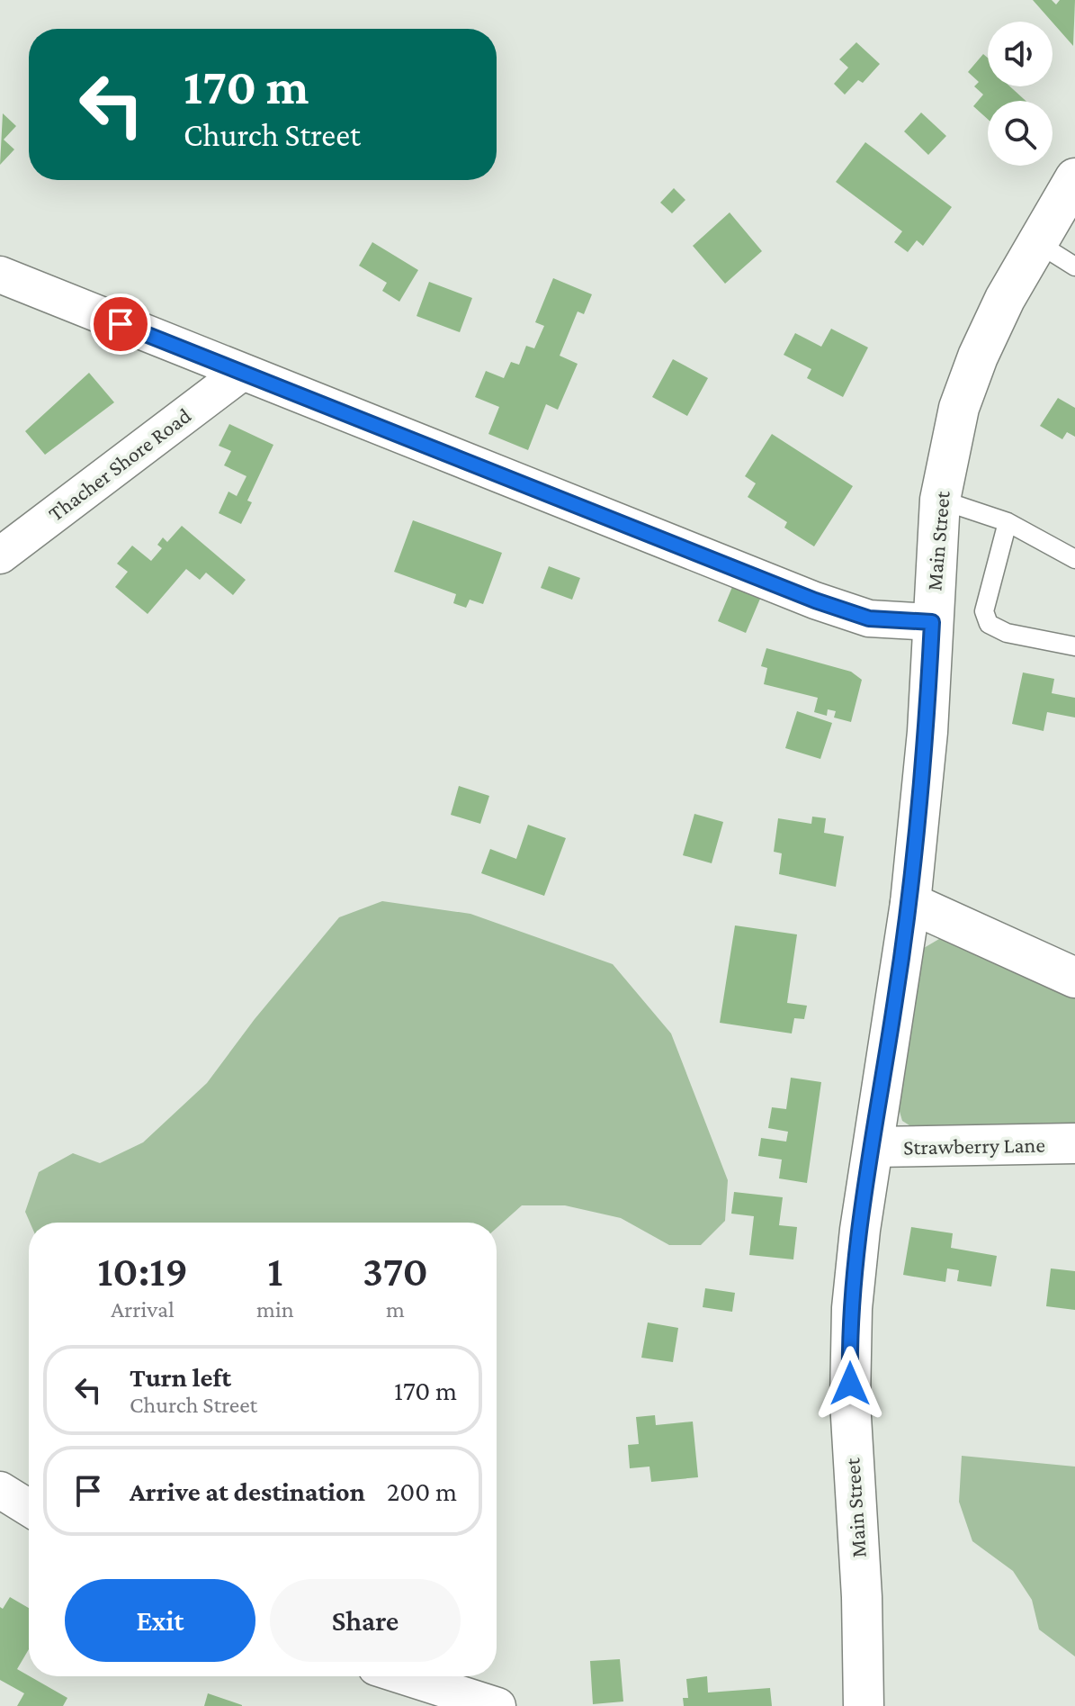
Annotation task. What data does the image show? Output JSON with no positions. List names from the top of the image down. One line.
{"streets":{"main road":["Main Street","Strawberry Lane"],"street":["Thacher Shore Road"]},"crossings":[["Main Street","Strawberry Lane"]],"page":{"turn":["170 m","Church Street"],"eta":["10:19","Arrival","1","min","370","m"],"list":[{"name":"Turn left","note":"Church Street","value":"170 m"},{"name":"Arrive at destination","value":"200 m"}],"buttons":["Exit","Share"]}}
